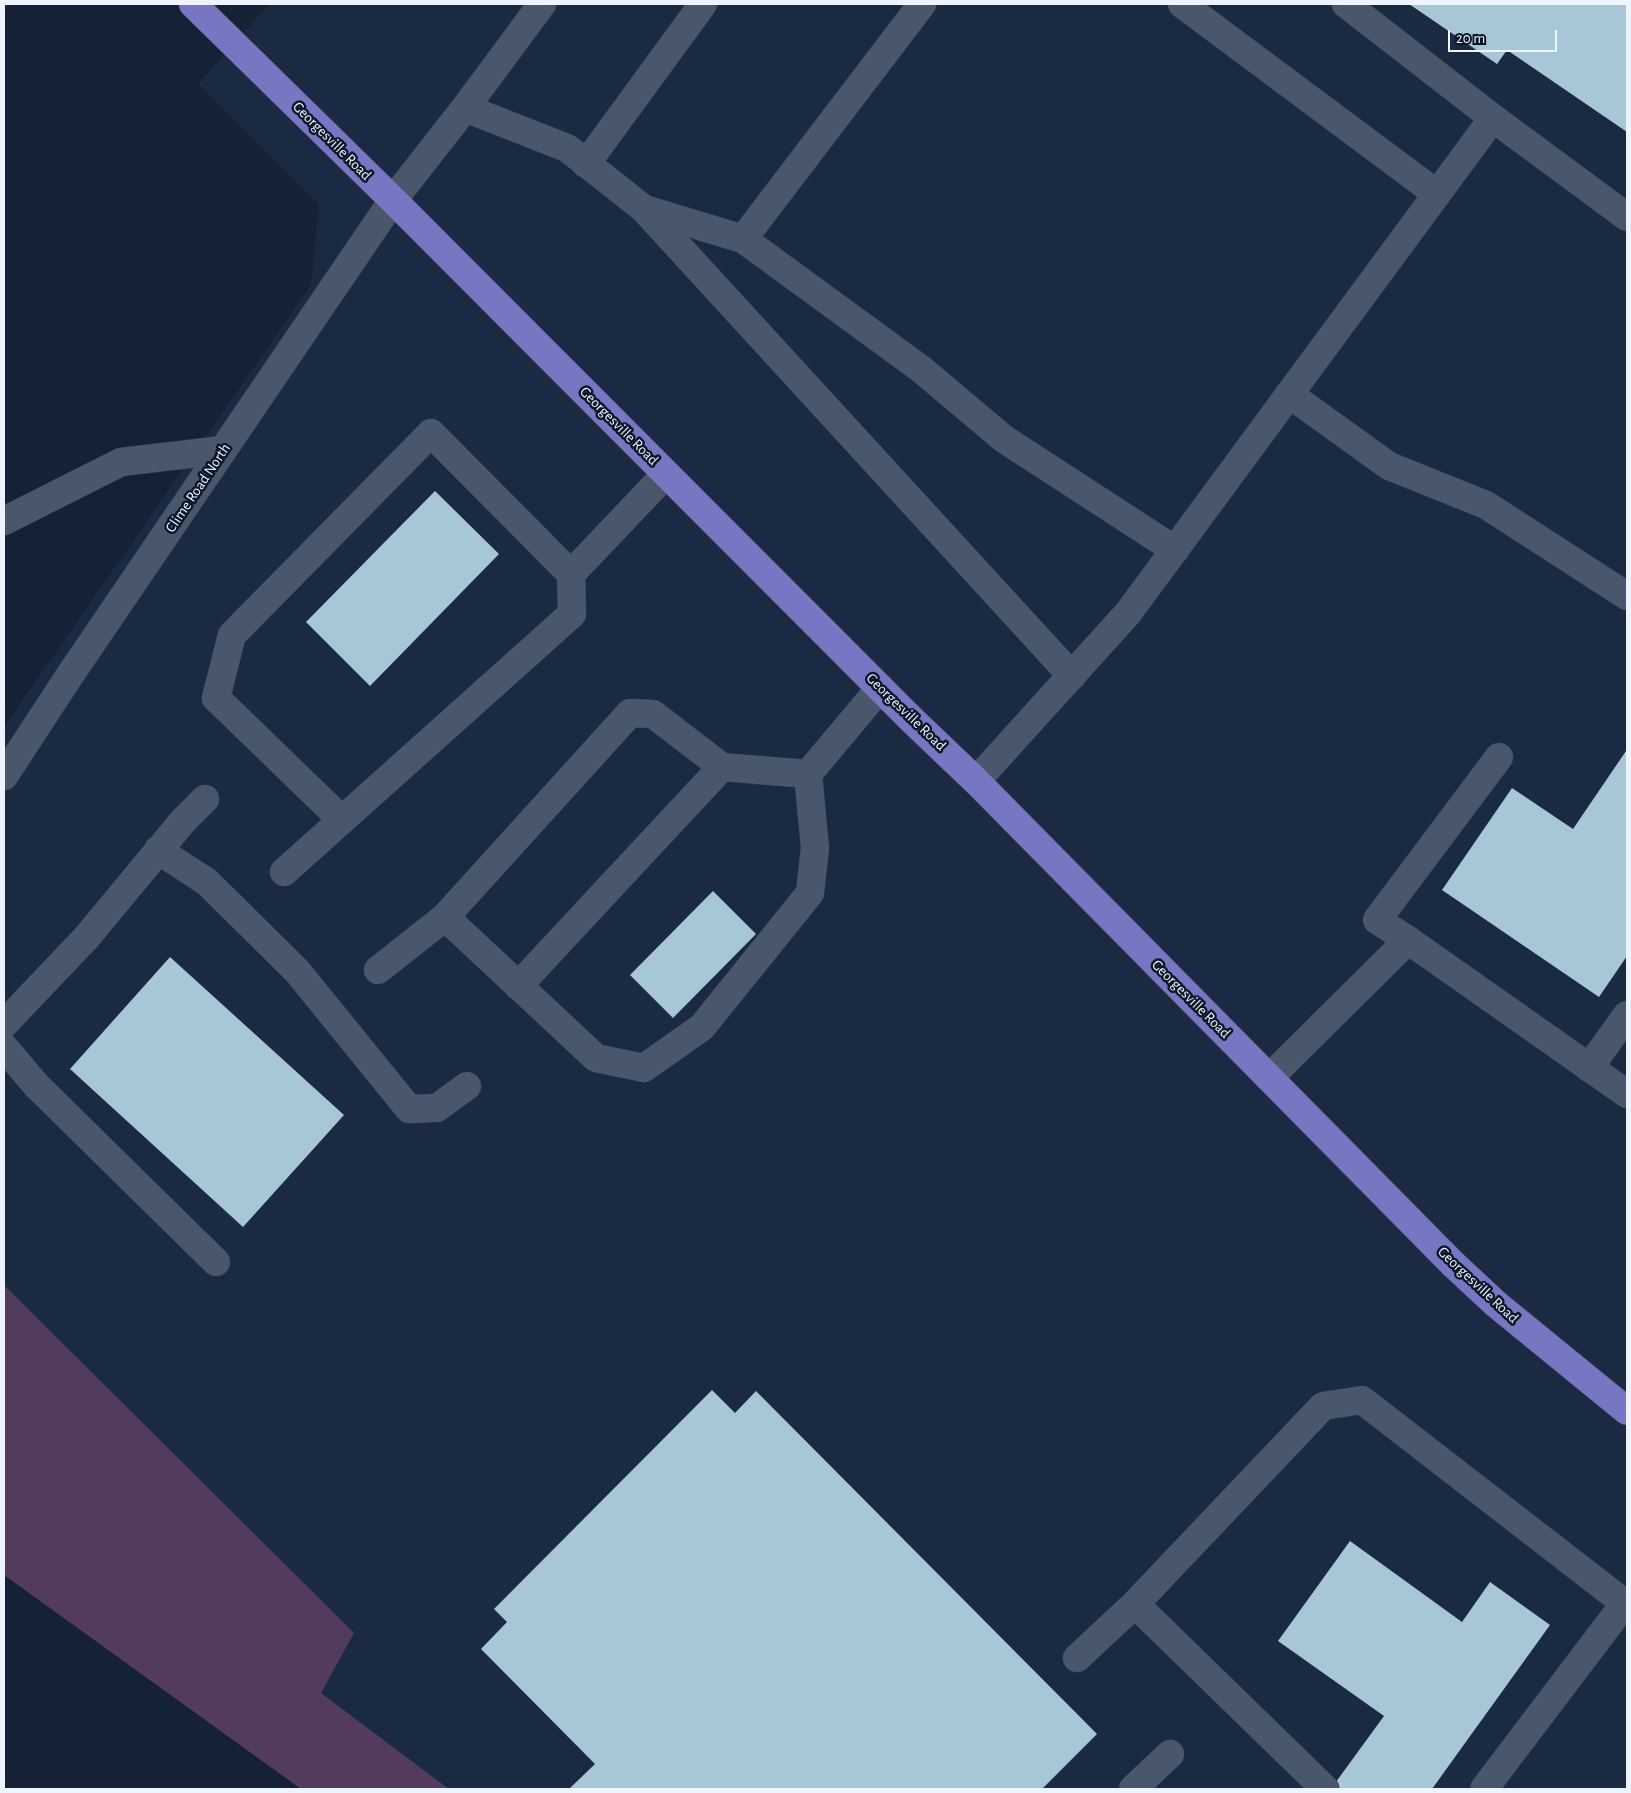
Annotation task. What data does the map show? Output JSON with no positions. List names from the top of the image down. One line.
{"streets":{"main road":["Georgesville Road"],"street":["Clime Road North"]},"crossings":[["Georgesville Road","Clime Road North"]],"scale_bar":"20 m"}
